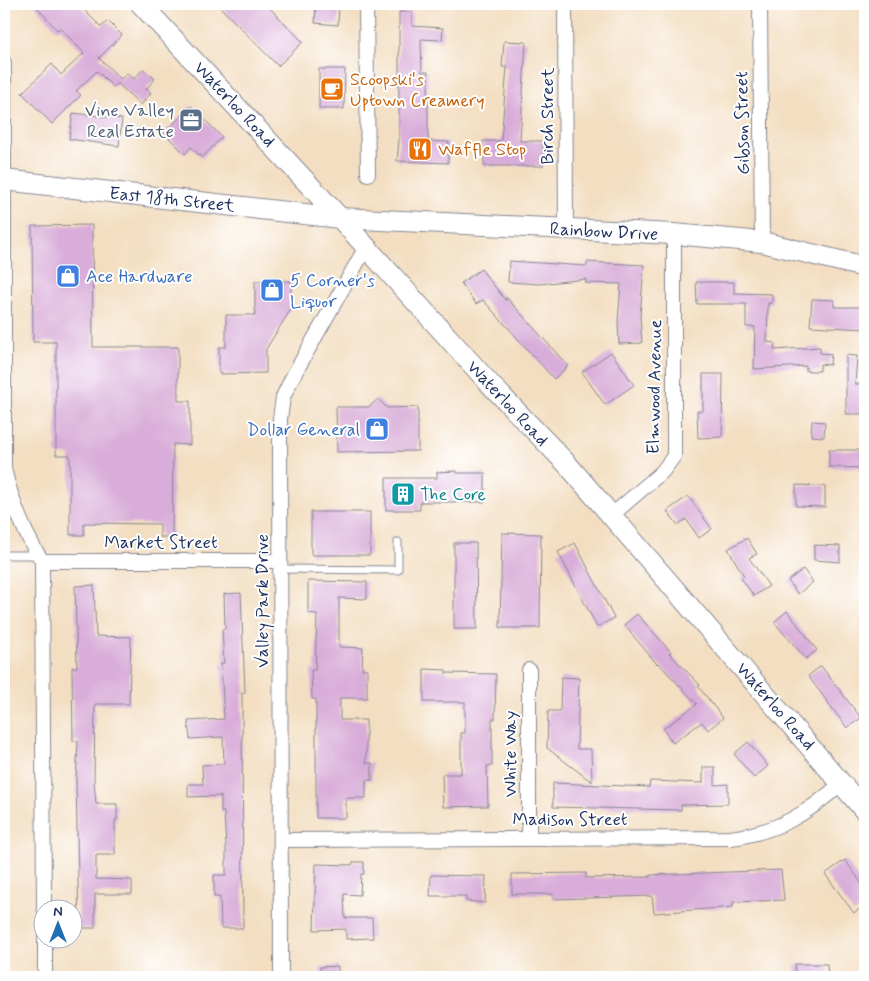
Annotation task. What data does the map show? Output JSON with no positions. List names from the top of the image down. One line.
{"streets":{"main road":["Waterloo Road","East 18th Street","Rainbow Drive"],"street":["Birch Street","Gibson Street","Elmwood Avenue","Market Street","Valley Park Drive","White Way","Madison Street"]},"crossings":[["Waterloo Road","East 18th Street"],["Waterloo Road","Rainbow Drive"],["Waterloo Road","Elmwood Avenue"],["Waterloo Road","Valley Park Drive"],["Waterloo Road","Madison Street"],["Birch Street","Rainbow Drive"],["Gibson Street","Rainbow Drive"],["East 18th Street","Rainbow Drive"],["Rainbow Drive","Elmwood Avenue"],["Market Street","Valley Park Drive"],["Valley Park Drive","Madison Street"],["White Way","Madison Street"]],"places":{"cafe":["Scoopski's Uptown Creamery"],"office":["Vine Valley Real Estate"],"restaurant":["Waffle Stop"],"shop":["Ace Hardware","5 Corner's Liquor","Dollar General"],"building":["The Core"]},"north":"top"}
